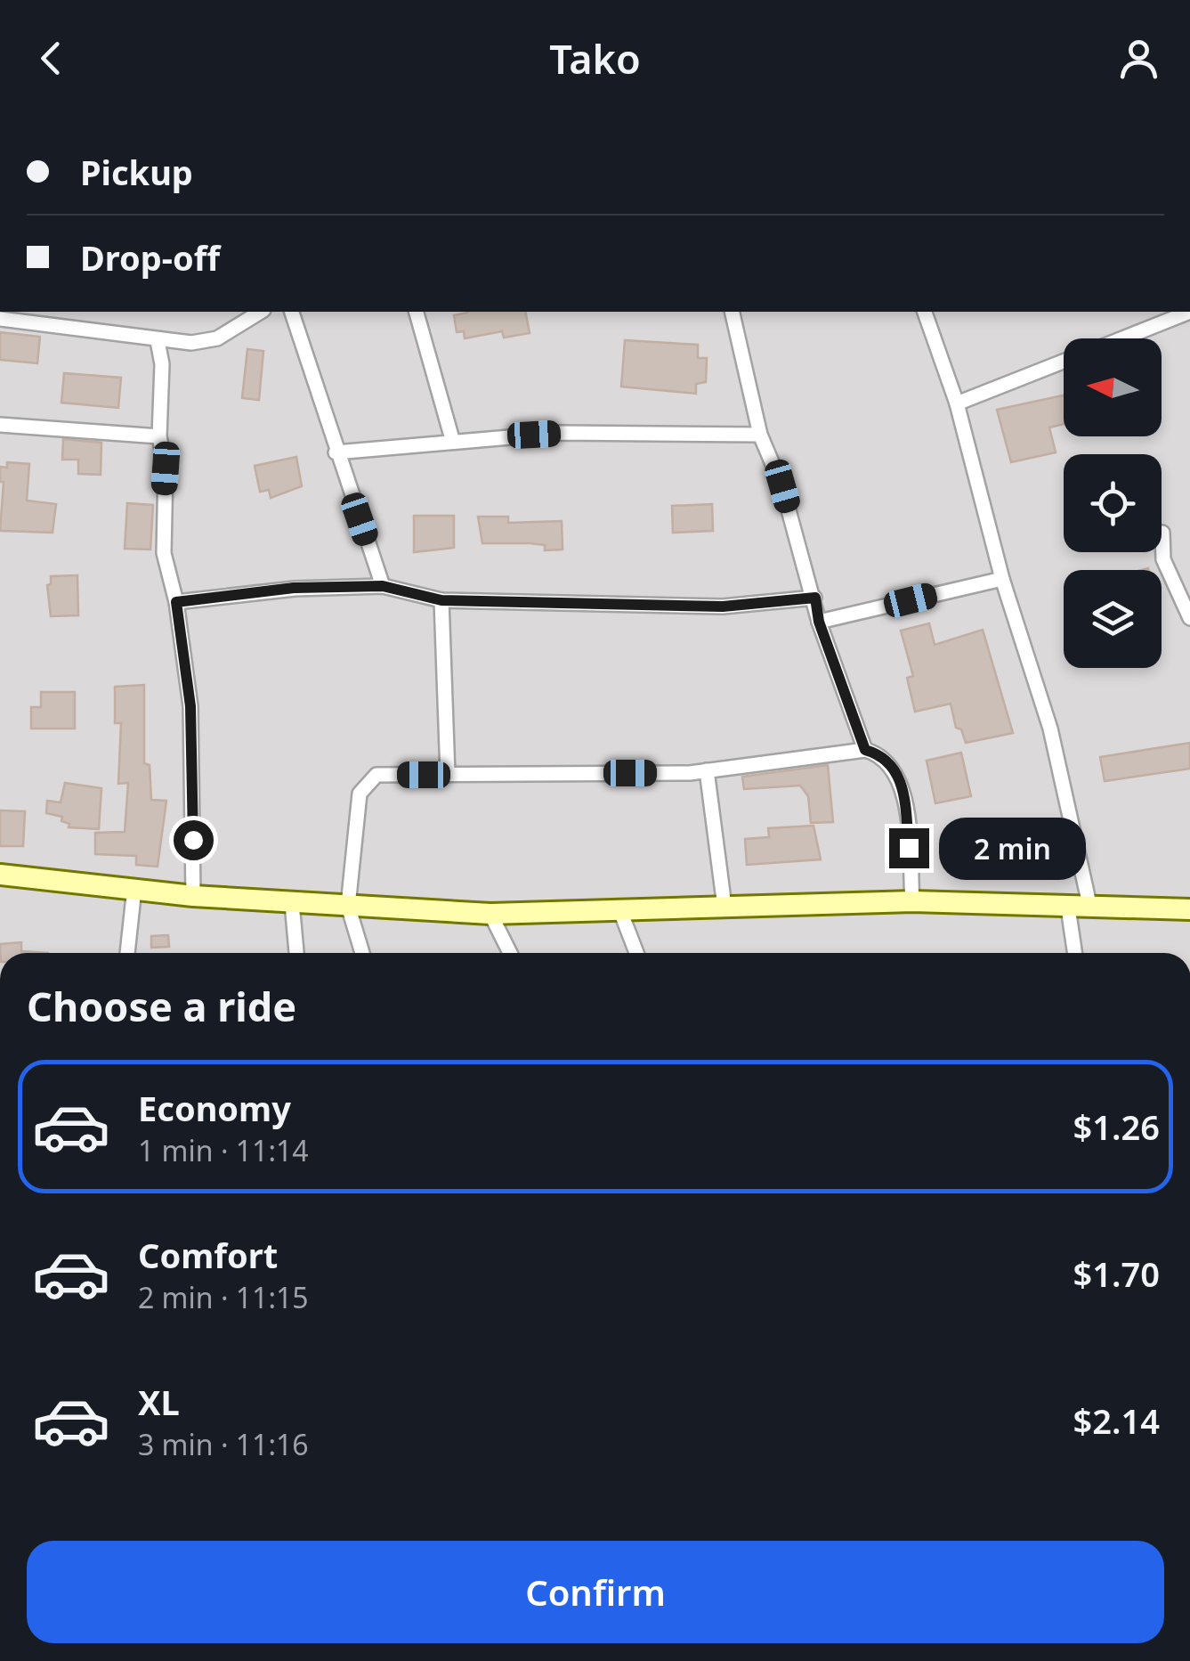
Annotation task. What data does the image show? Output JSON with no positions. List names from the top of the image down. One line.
{"north":"left","page":{"header":"Tako","banner":["Pickup","Drop-off"],"bubble":"2 min","heading":"Choose a ride","list":[{"name":"Economy","note":"1 min · 11:14","value":"$1.26"},{"name":"Comfort","note":"2 min · 11:15","value":"$1.70"},{"name":"XL","note":"3 min · 11:16","value":"$2.14"}],"buttons":"Confirm"}}
